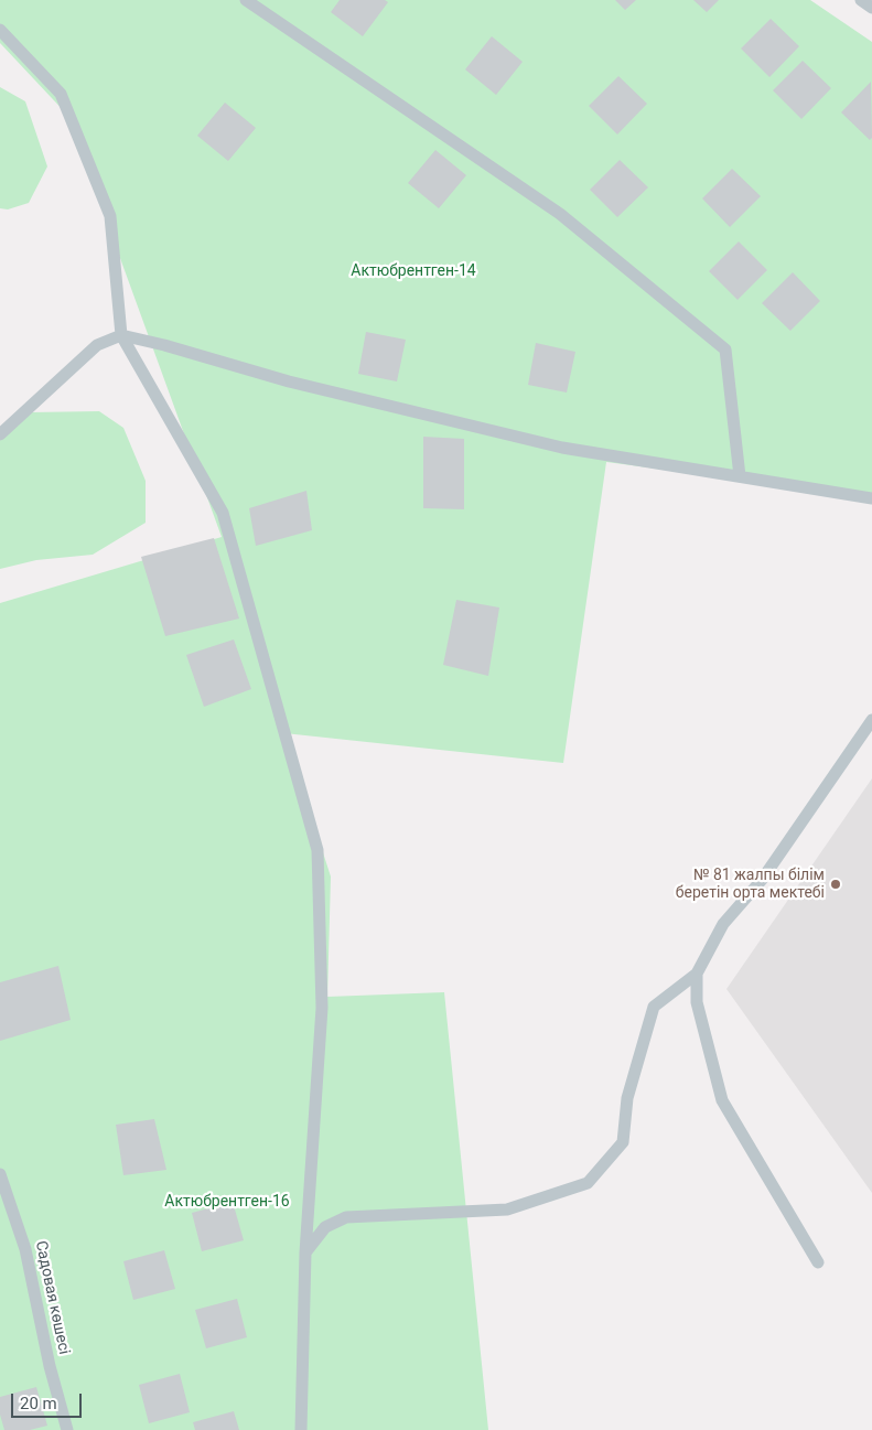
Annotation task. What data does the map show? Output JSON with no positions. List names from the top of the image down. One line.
{"streets":{"lane":["Садовая көшесі"]},"parks":["Актюбрентген-14","Актюбрентген-16"],"places":["№ 81 жалпы білім беретін орта мектебі"],"scale_bar":"20 m"}
